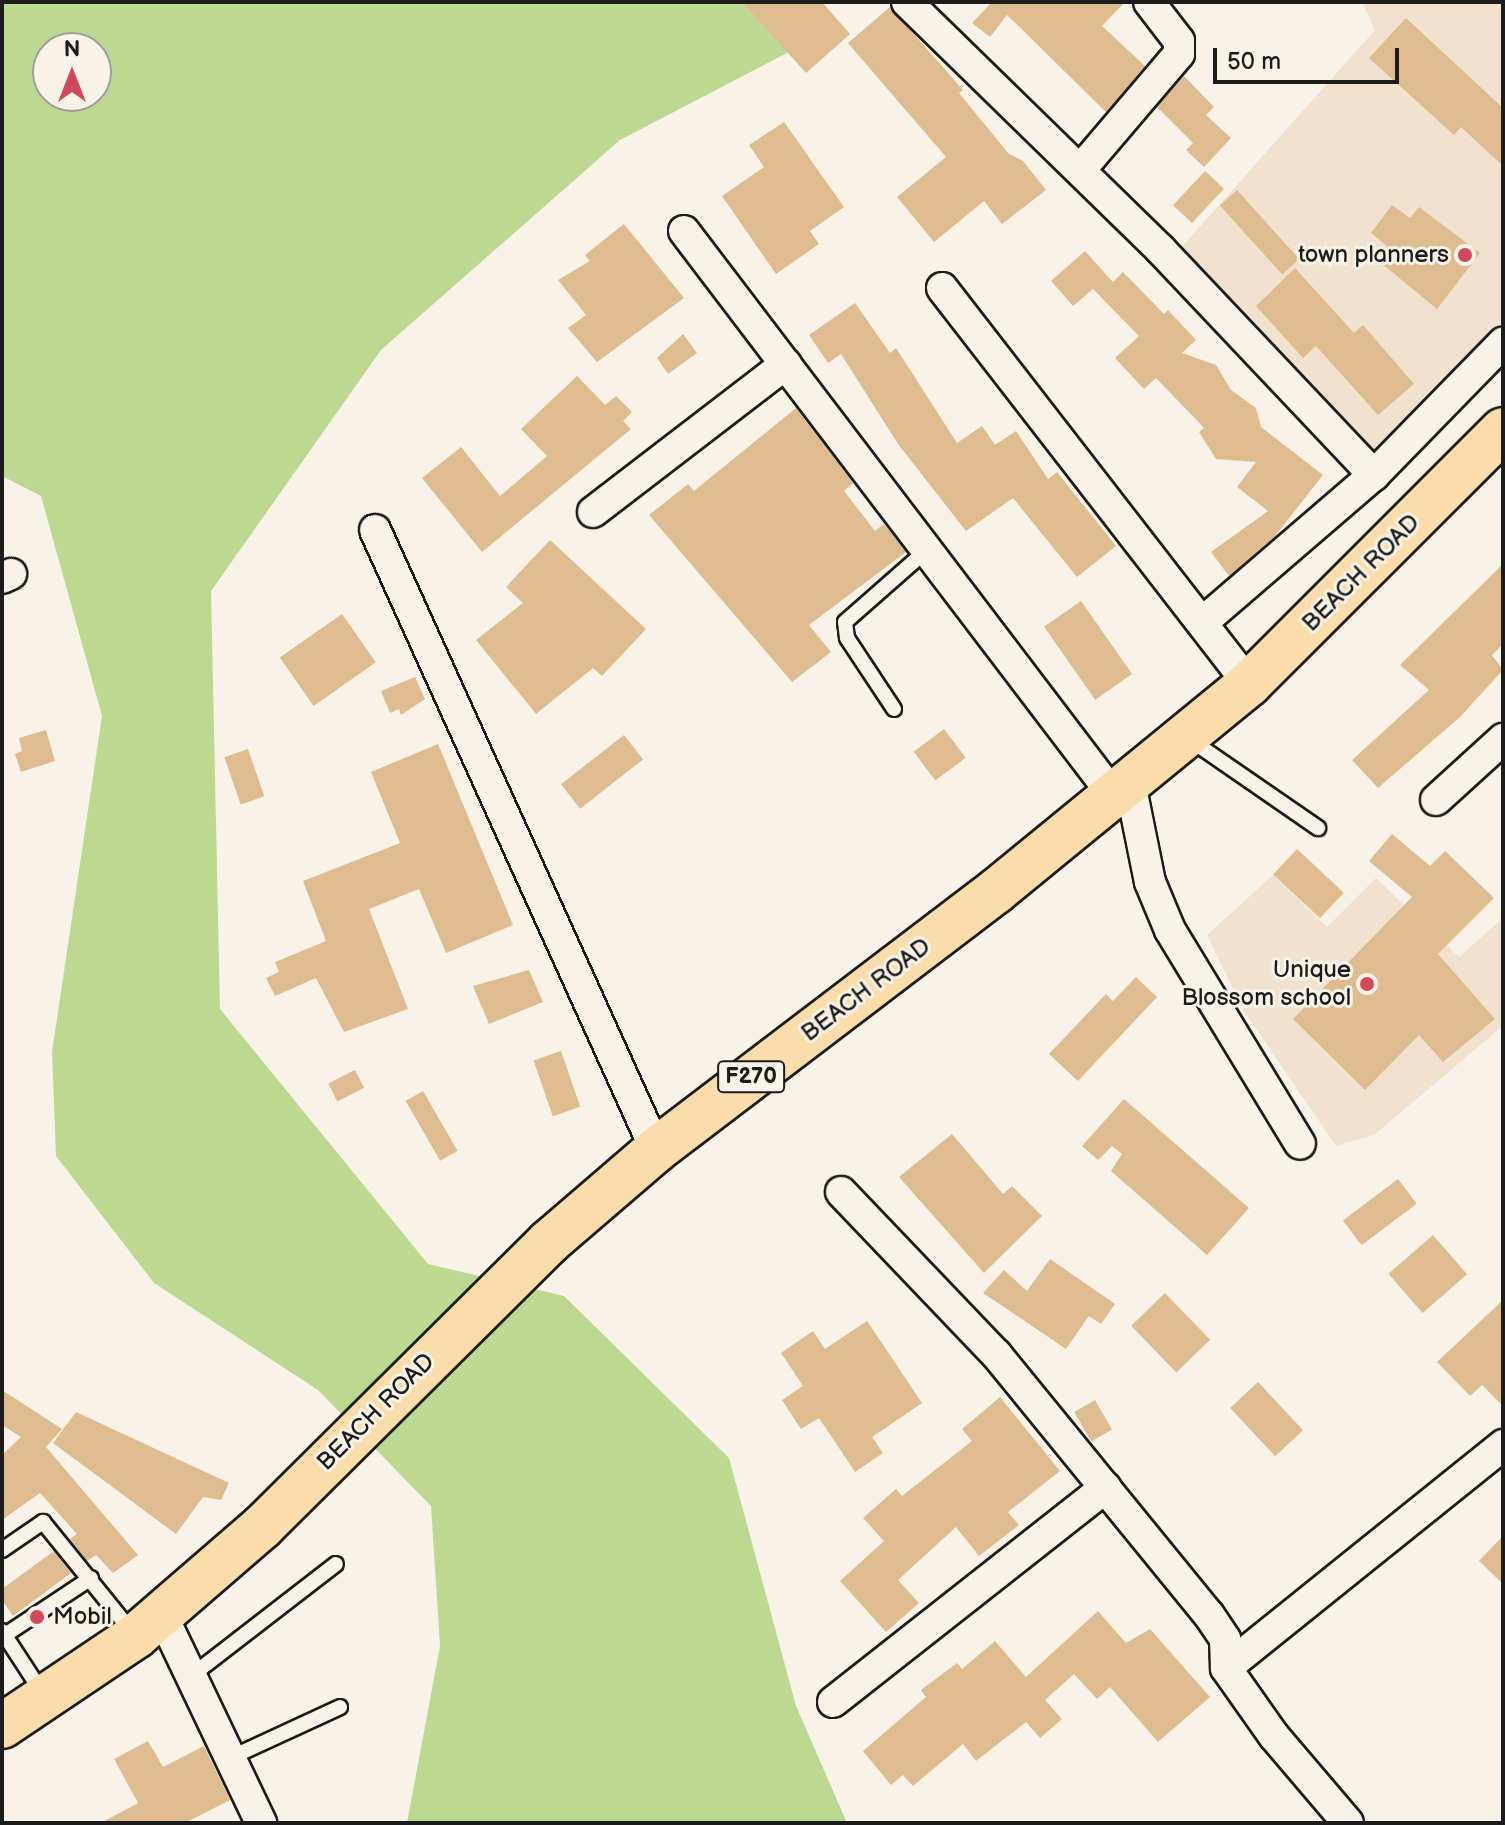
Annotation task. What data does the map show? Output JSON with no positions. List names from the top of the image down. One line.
{"streets":{"main road":["BEACH ROAD","F270"]},"places":["town planners","Unique Blossom school","Mobil"],"scale_bar":"50 m","north":"top"}
